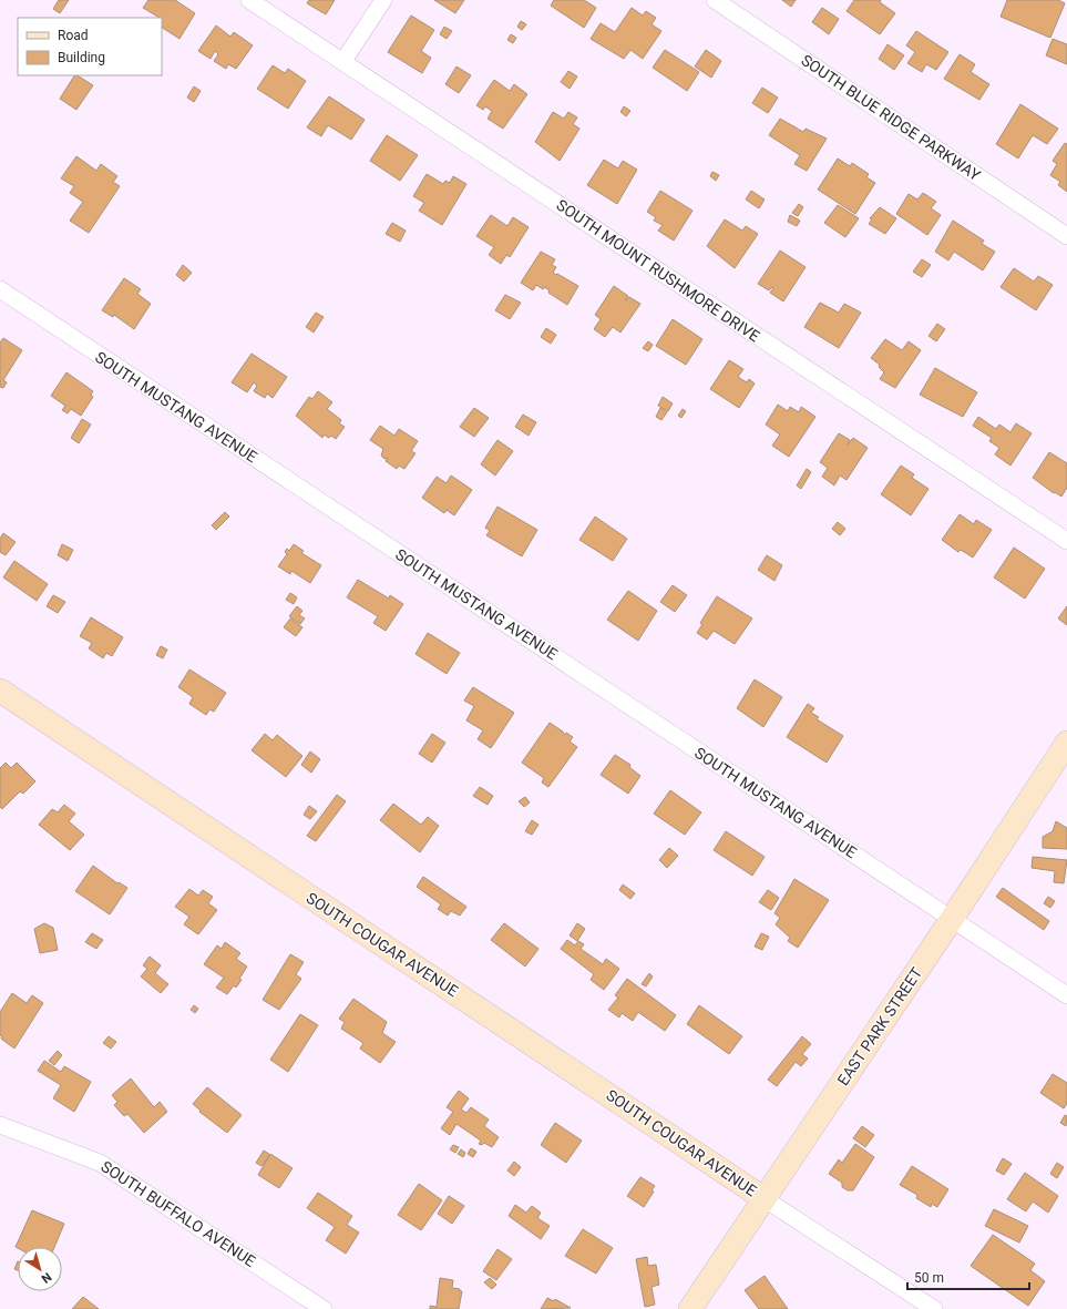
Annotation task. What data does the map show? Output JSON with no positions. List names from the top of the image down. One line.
{"streets":{"street":["SOUTH BLUE RIDGE PARKWAY","SOUTH MOUNT RUSHMORE DRIVE","SOUTH MUSTANG AVENUE","SOUTH COUGAR AVENUE","EAST PARK STREET","SOUTH BUFFALO AVENUE"]},"crossings":[["SOUTH MUSTANG AVENUE","EAST PARK STREET"],["SOUTH COUGAR AVENUE","EAST PARK STREET"]],"legend":["Road","Building"],"scale_bar":"50 m","north":"bottom right"}
